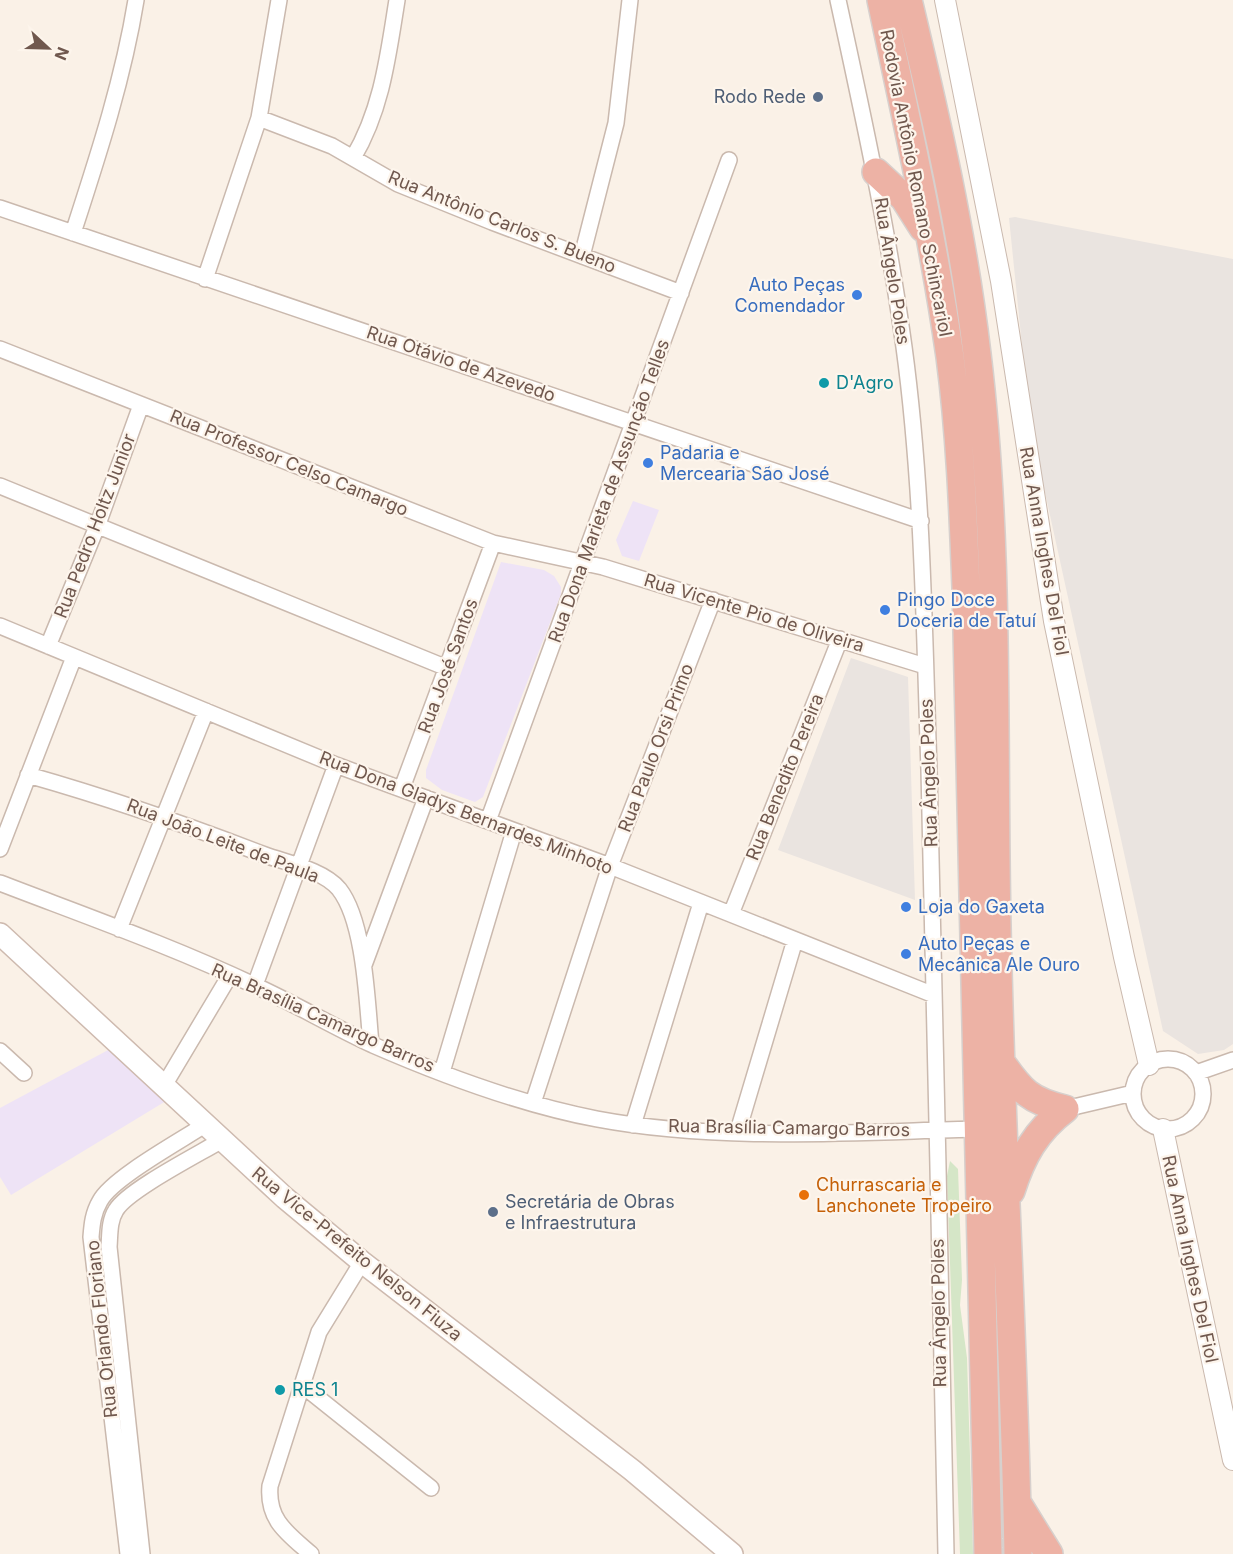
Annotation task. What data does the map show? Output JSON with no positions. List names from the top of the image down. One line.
{"streets":{"highway":["Rodovia Antônio Romano Schincariol"],"main road":["Rua Vice-Prefeito Nelson Fiuza"],"street":["Rua Antônio Carlos S. Bueno","Rua Ângelo Poles","Rua Otávio de Azevedo","Rua Professor Celso Camargo","Rua Dona Marieta de Assunção Telles","Rua Pedro Holtz Junior","Rua Anna Inghes Del Fiol","Rua Vicente Pio de Oliveira","Rua José Santos","Rua Paulo Orsi Primo","Rua Benedito Pereira","Rua Dona Gladys Bernardes Minhoto","Rua João Leite de Paula","Rua Brasília Camargo Barros","Rua Orlando Floriano"]},"crossings":[["Rodovia Antônio Romano Schincariol","Rua Brasília Camargo Barros"],["Rua Antônio Carlos S. Bueno","Rua Dona Marieta de Assunção Telles"],["Rua Ângelo Poles","Rua Otávio de Azevedo"],["Rua Ângelo Poles","Rua Vicente Pio de Oliveira"],["Rua Ângelo Poles","Rua Dona Gladys Bernardes Minhoto"],["Rua Ângelo Poles","Rua Brasília Camargo Barros"],["Rua Otávio de Azevedo","Rua Dona Marieta de Assunção Telles"],["Rua Professor Celso Camargo","Rua Dona Marieta de Assunção Telles"],["Rua Professor Celso Camargo","Rua Pedro Holtz Junior"],["Rua Professor Celso Camargo","Rua Vicente Pio de Oliveira"],["Rua Professor Celso Camargo","Rua José Santos"],["Rua Dona Marieta de Assunção Telles","Rua Vicente Pio de Oliveira"],["Rua Dona Marieta de Assunção Telles","Rua Dona Gladys Bernardes Minhoto"],["Rua Pedro Holtz Junior","Rua Dona Gladys Bernardes Minhoto"],["Rua Vicente Pio de Oliveira","Rua Paulo Orsi Primo"],["Rua Vicente Pio de Oliveira","Rua Benedito Pereira"],["Rua José Santos","Rua Dona Gladys Bernardes Minhoto"],["Rua Paulo Orsi Primo","Rua Dona Gladys Bernardes Minhoto"],["Rua Paulo Orsi Primo","Rua Brasília Camargo Barros"],["Rua Benedito Pereira","Rua Dona Gladys Bernardes Minhoto"],["Rua Dona Gladys Bernardes Minhoto","Rua João Leite de Paula"],["Rua João Leite de Paula","Rua Brasília Camargo Barros"],["Rua Vice-Prefeito Nelson Fiuza","Rua Orlando Floriano"]],"places":["Rodo Rede","Auto Peças Comendador","D'Agro","Padaria e Mercearia São José","Pingo Doce Doceria de Tatuí","Loja do Gaxeta","Auto Peças e Mecânica Ale Ouro","Churrascaria e Lanchonete Tropeiro","Secretária de Obras e Infraestrutura","RES 1"],"north":"right"}
